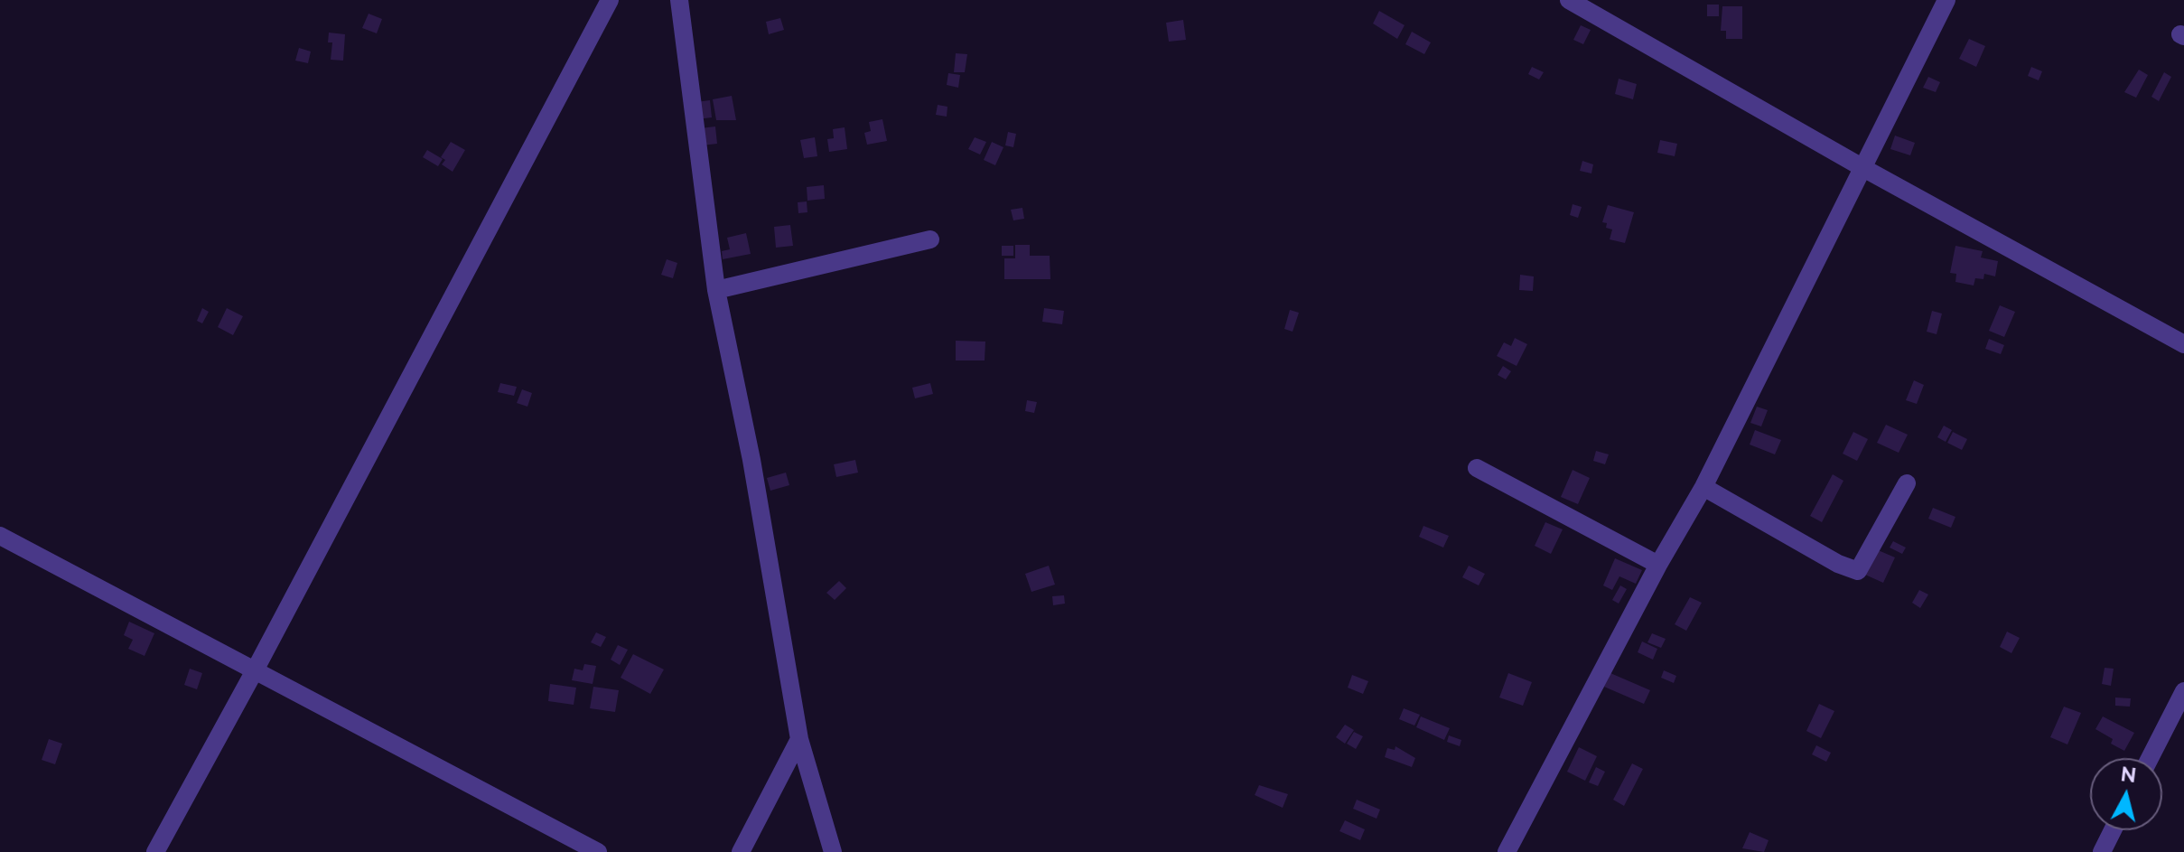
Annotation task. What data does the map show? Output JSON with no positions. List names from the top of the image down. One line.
{"north":"top"}
